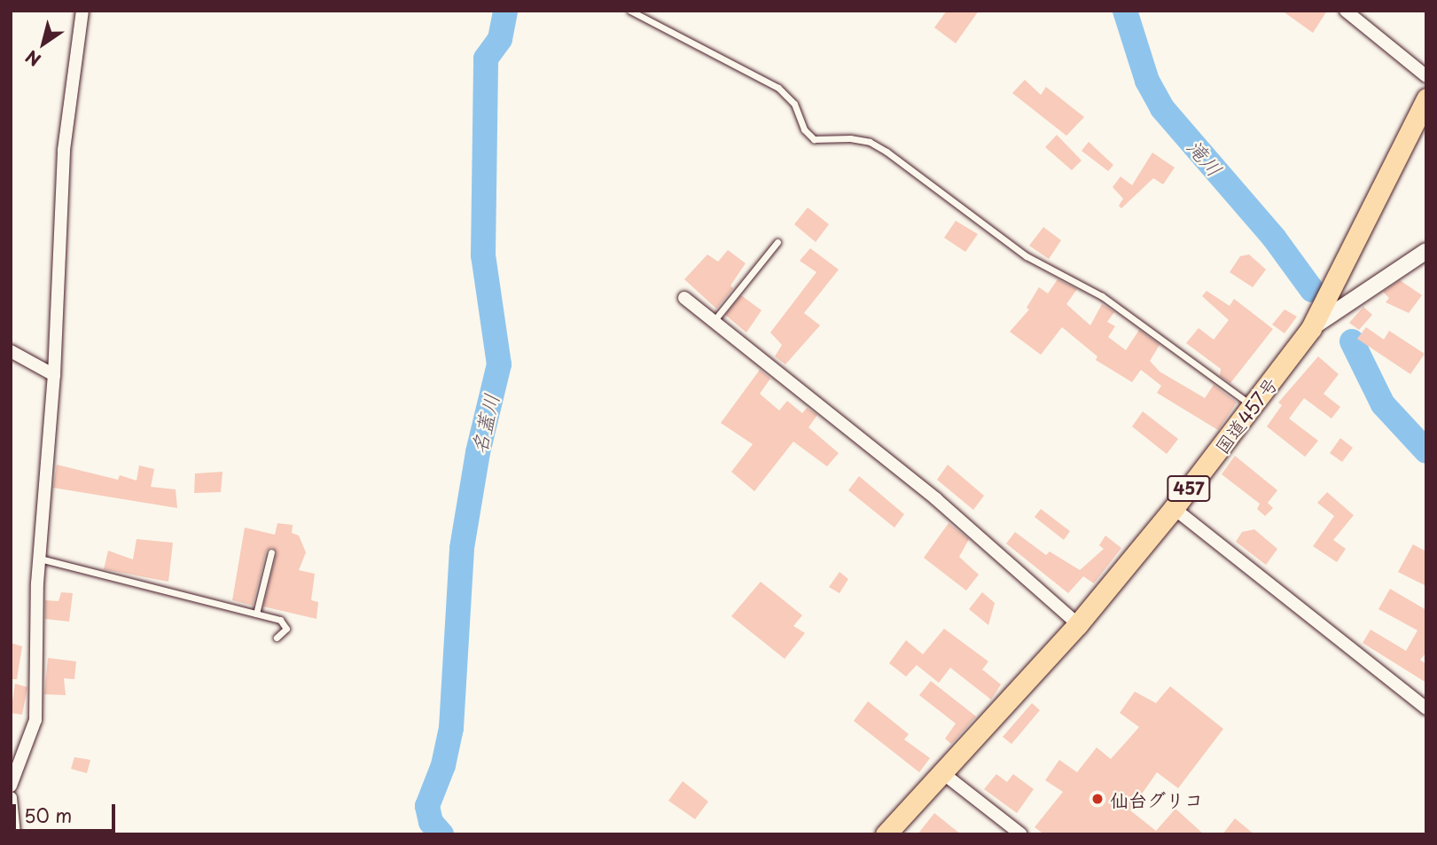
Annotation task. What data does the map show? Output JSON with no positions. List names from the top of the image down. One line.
{"streets":{"highway":["国道457号","457"]},"water":["滝川","名蓋川"],"places":["仙台グリコ"],"scale_bar":"50 m","north":"bottom left"}
